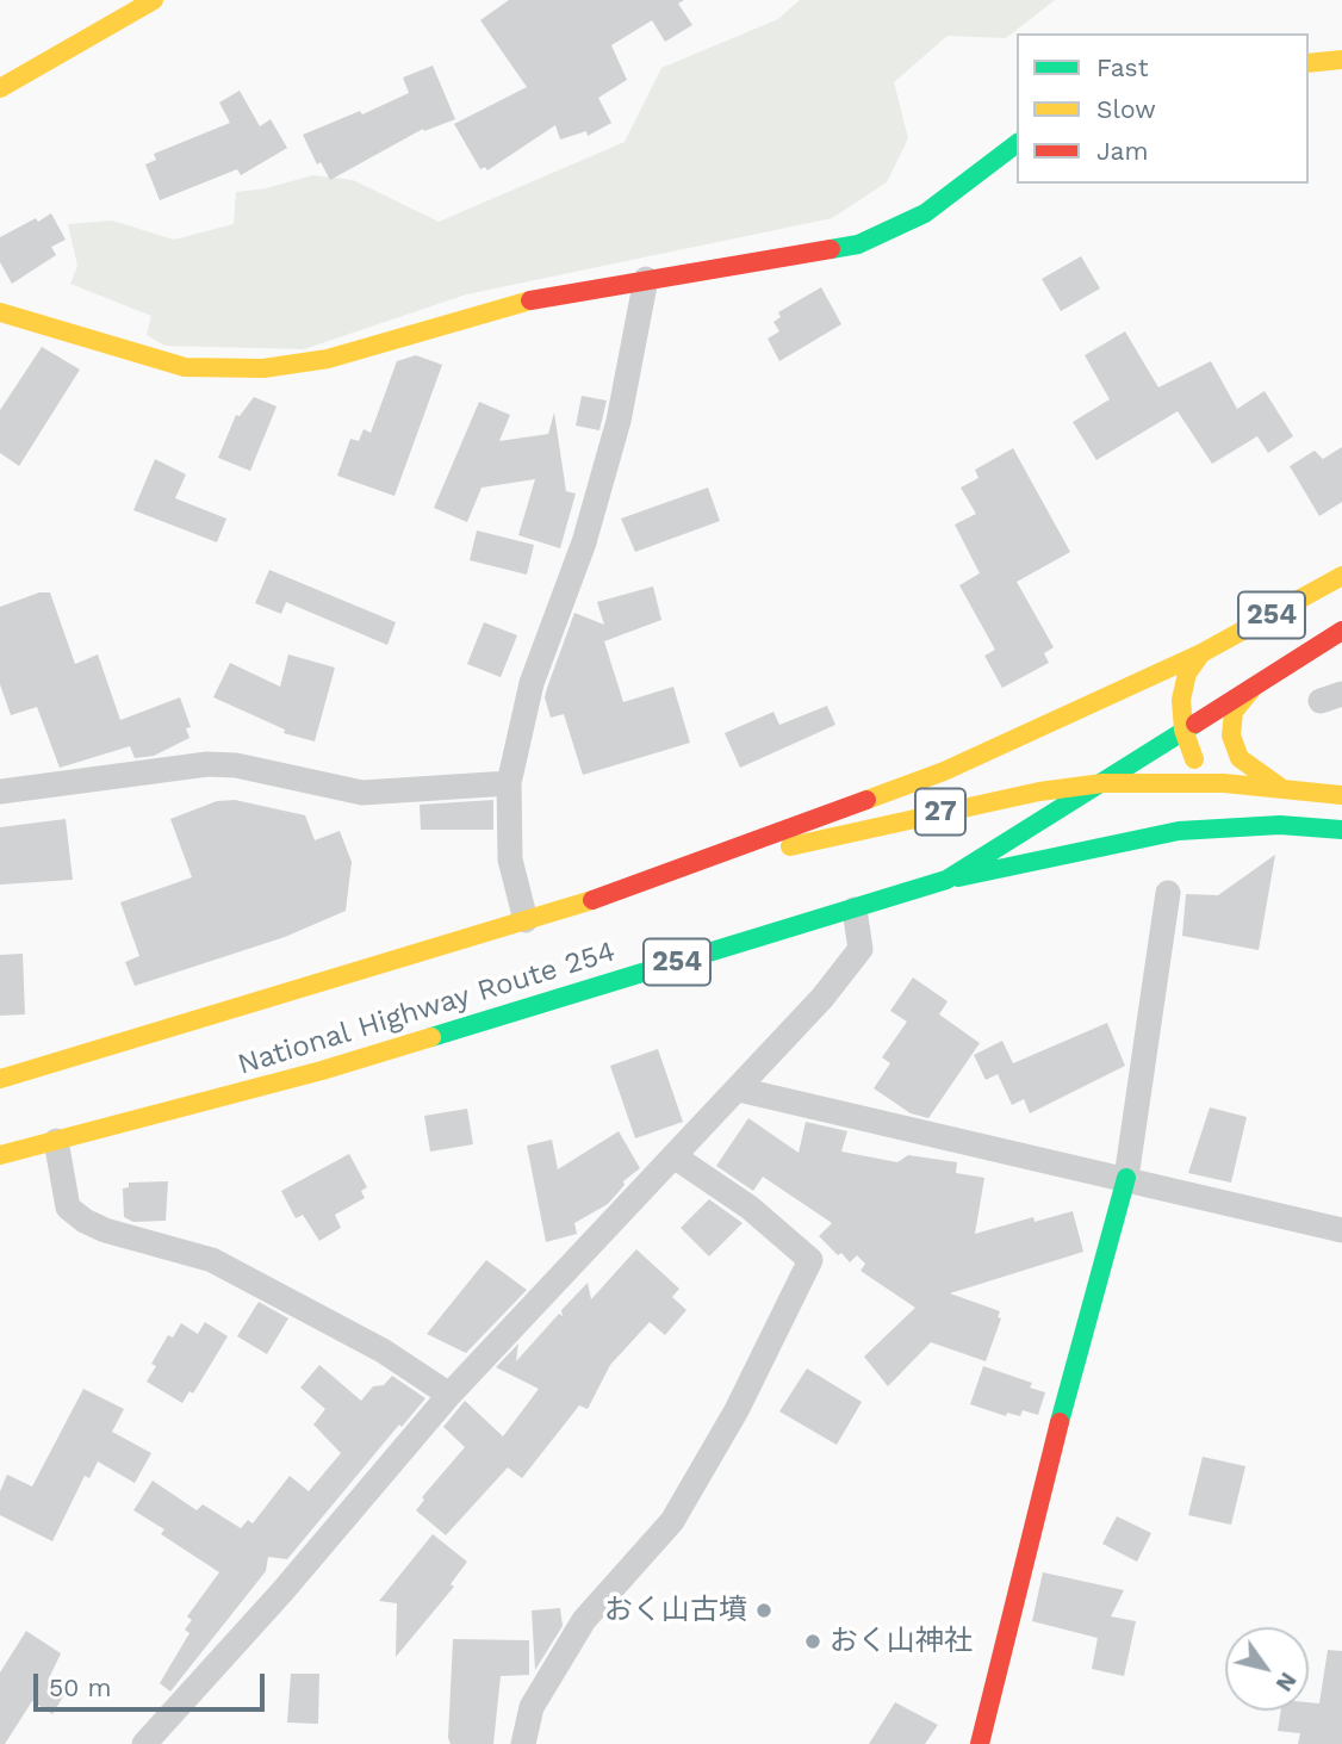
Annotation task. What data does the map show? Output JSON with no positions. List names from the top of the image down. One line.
{"streets":{"main road":["254","27","National Highway Route 254"]},"crossings":[["27","National Highway Route 254"]],"places":["おく山古墳","おく山神社"],"legend":["Fast","Slow","Jam"],"scale_bar":"50 m","north":"bottom right"}
